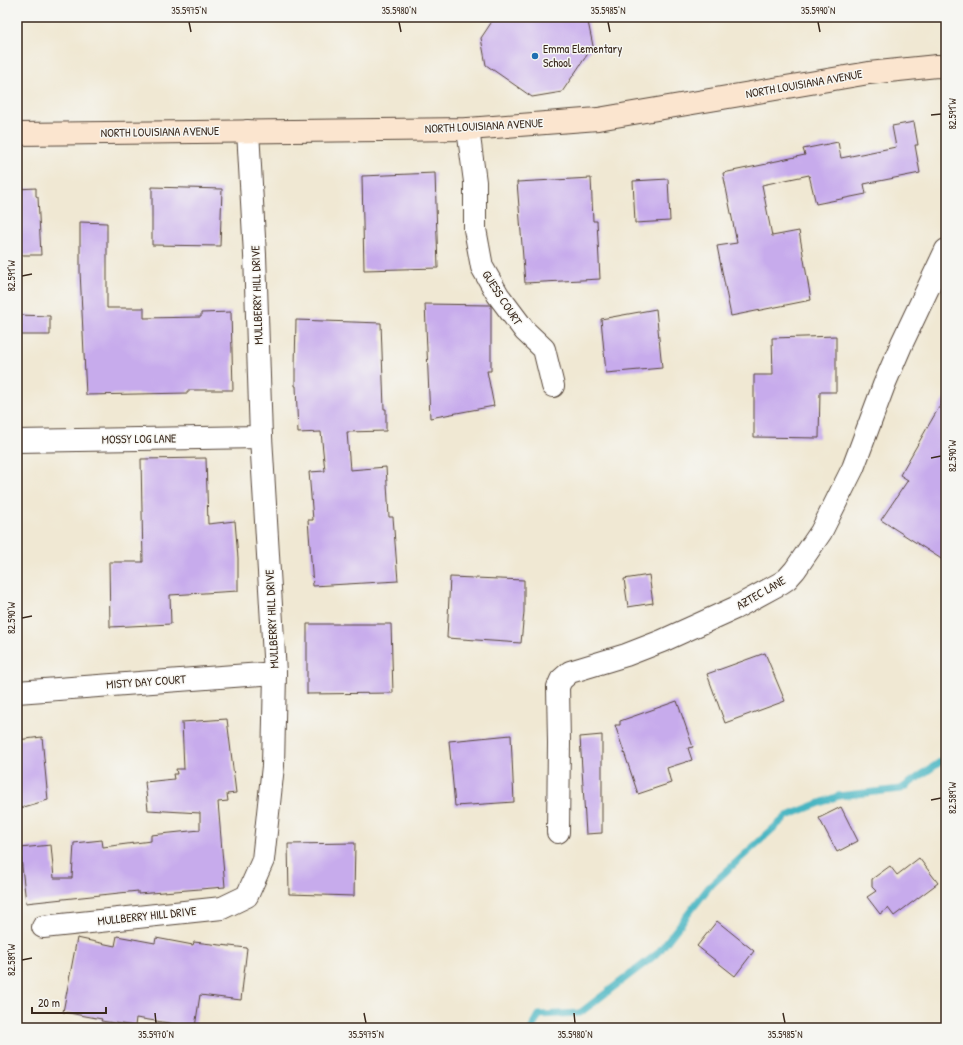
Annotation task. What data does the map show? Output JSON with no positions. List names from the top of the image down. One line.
{"streets":{"street":["NORTH LOUISIANA AVENUE","MULLBERRY HILL DRIVE","GUESS COURT","MOSSY LOG LANE","AZTEC LANE","MISTY DAY COURT"]},"crossings":[["NORTH LOUISIANA AVENUE","MULLBERRY HILL DRIVE"],["NORTH LOUISIANA AVENUE","GUESS COURT"],["MULLBERRY HILL DRIVE","MOSSY LOG LANE"],["MULLBERRY HILL DRIVE","MISTY DAY COURT"]],"places":["Emma Elementary School"],"scale_bar":"20 m","coordinates":["35.5975°N","35.5980°N","35.5985°N","35.5990°N","82.591°W","82.590°W","82.589°W","35.5970°N"]}
